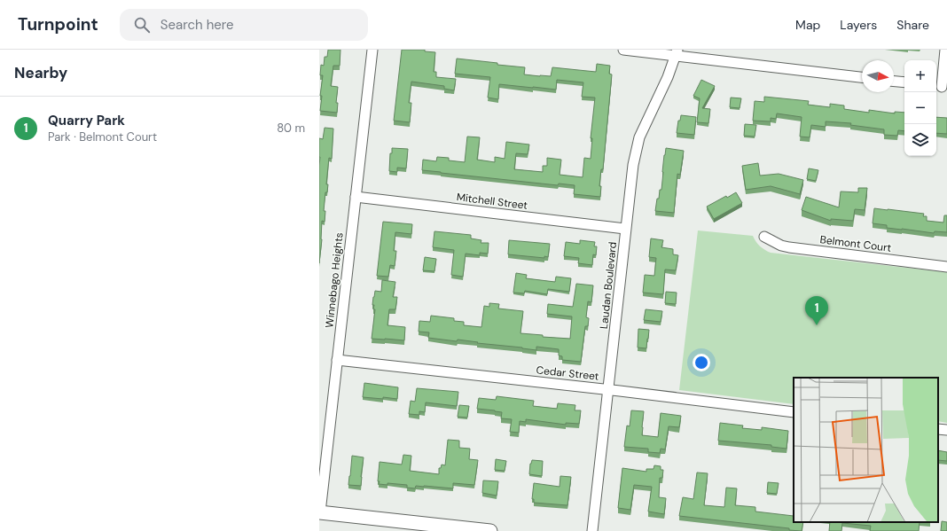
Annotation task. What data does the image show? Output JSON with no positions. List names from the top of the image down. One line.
{"streets":{"street":["Mitchell Street","Belmont Court","Winnebago Heights","Laudan Boulevard","Cedar Street"]},"crossings":[["Mitchell Street","Winnebago Heights"],["Mitchell Street","Laudan Boulevard"],["Winnebago Heights","Cedar Street"],["Laudan Boulevard","Cedar Street"]],"north":"right","page":{"header":"Turnpoint","search":"Search here","nav":["Map","Layers","Share"],"heading":"Nearby","map_buttons":["+","−"],"list":[{"mark":"1","name":"Quarry Park","note":"Park · Belmont Court","value":"80 m"}],"pins":"1"}}
